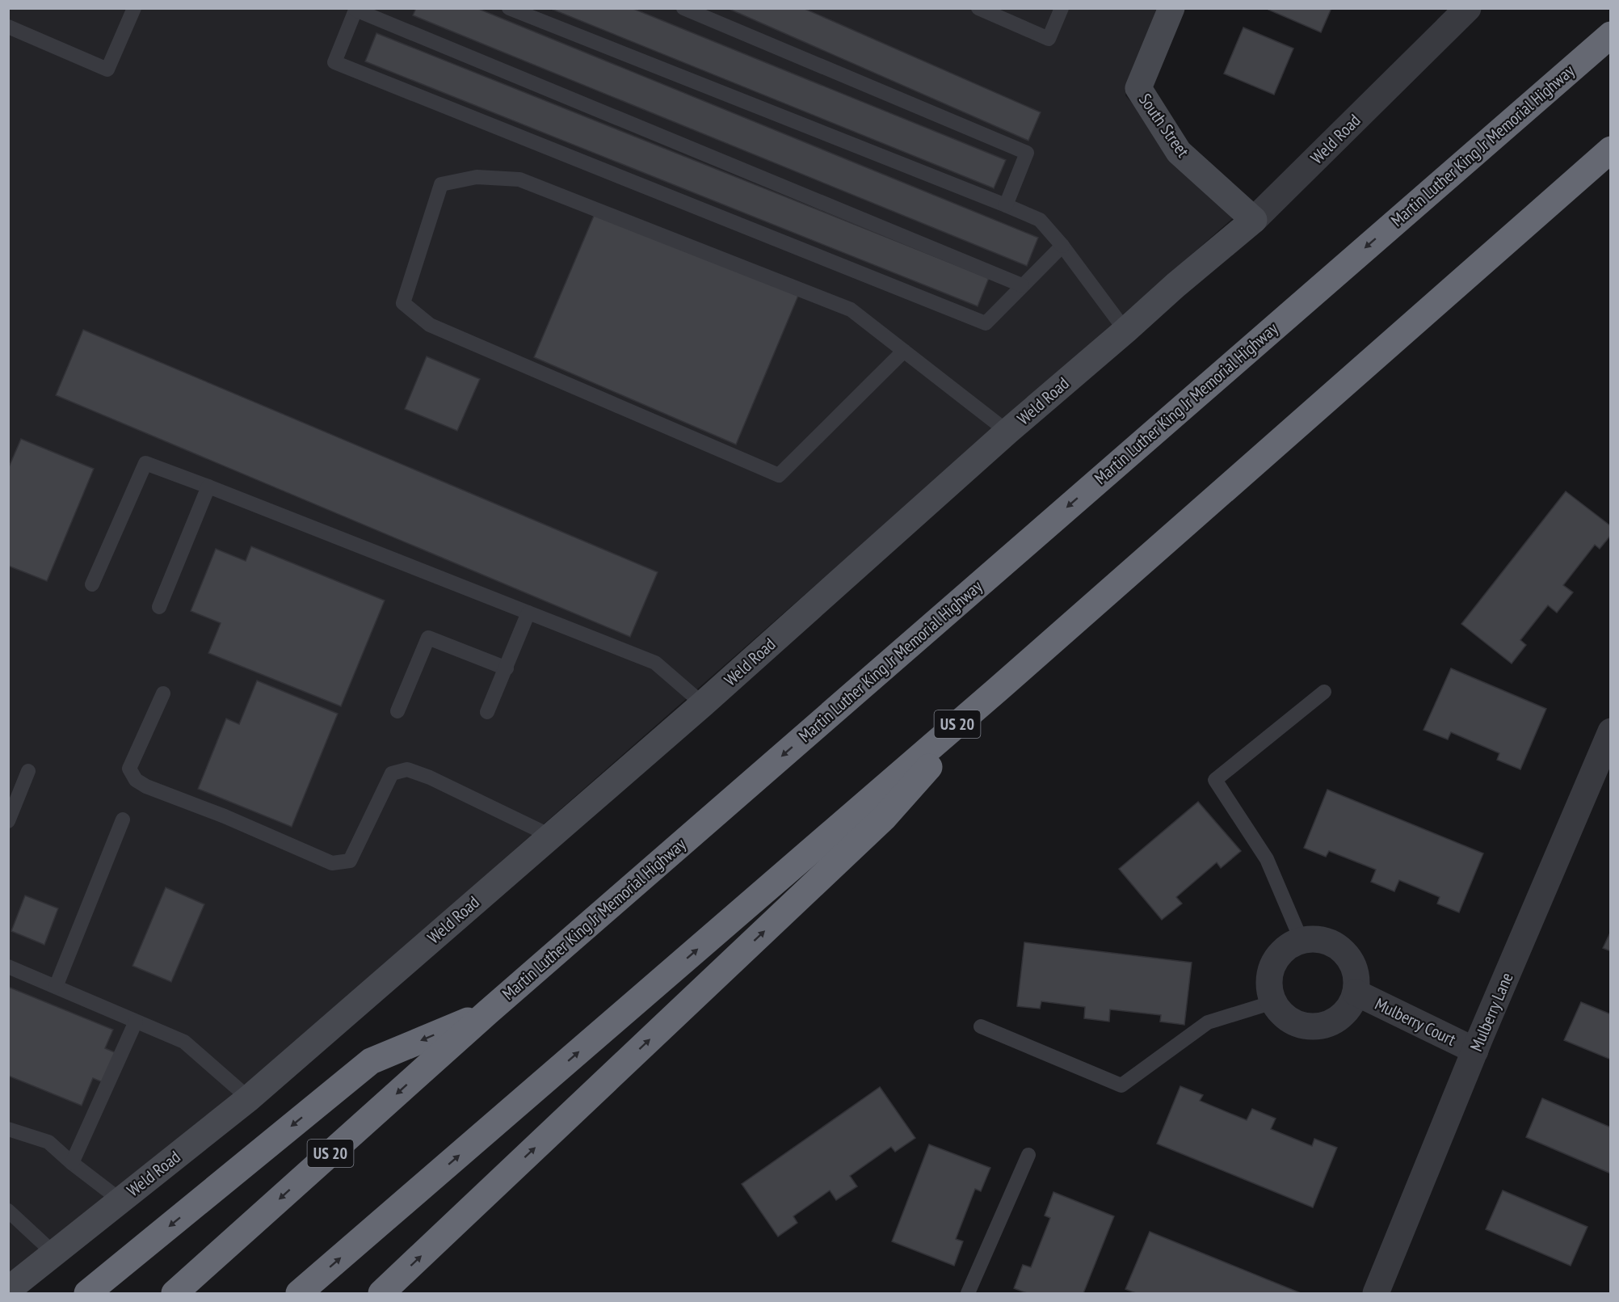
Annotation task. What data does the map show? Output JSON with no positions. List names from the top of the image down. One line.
{"streets":{"highway":["Martin Luther King Jr Memorial Highway","US 20"],"street":["South Street","Weld Road","Mulberry Lane","Mulberry Court"]},"crossings":[["South Street","Weld Road"],["Mulberry Lane","Mulberry Court"]]}
